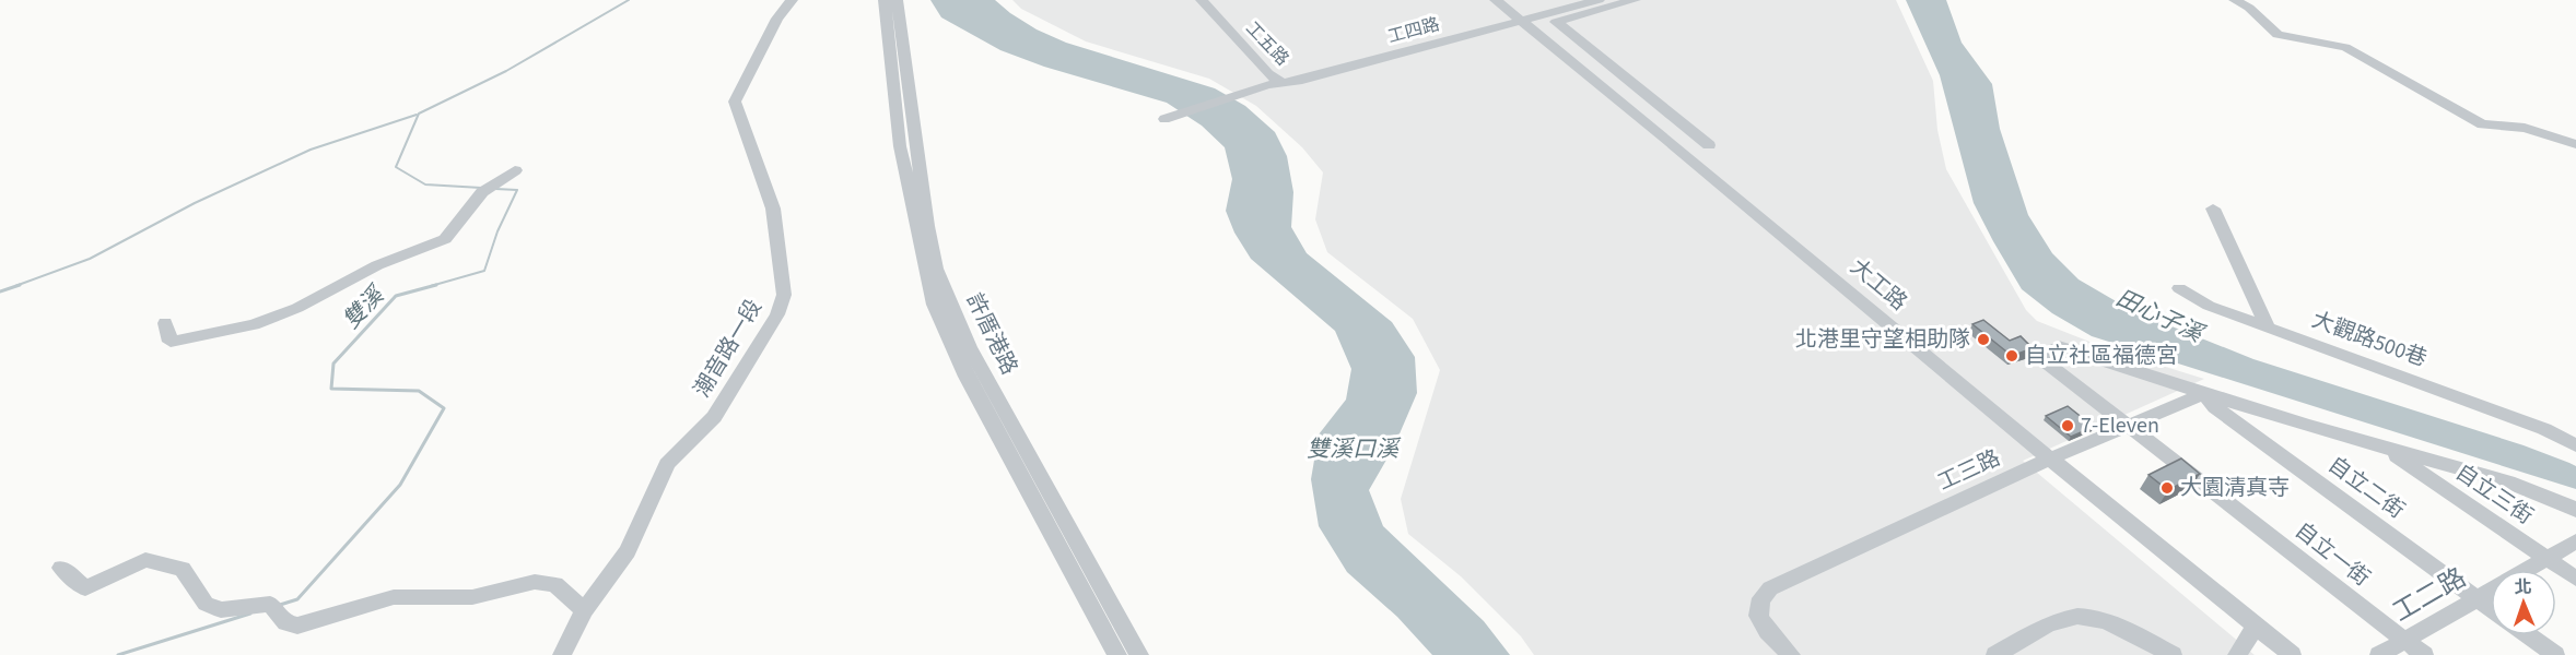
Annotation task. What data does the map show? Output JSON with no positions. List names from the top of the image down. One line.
{"streets":{"street":["工四路","工五路","大工路","許厝港路","大觀路500巷","潮音路一段","工三路","自立二街","自立三街","自立一街","工二路"]},"crossings":[["工四路","工五路"],["工四路","大工路"],["大工路","工三路"],["工三路","自立二街"],["工三路","自立一街"],["自立二街","自立一街"],["自立二街","工二路"],["自立三街","工二路"],["自立一街","工二路"]],"water":["雙溪","田心子溪","雙溪口溪"],"places":["北港里守望相助隊","自立社區福德宮","7-Eleven","大園清真寺"],"north":"top"}
